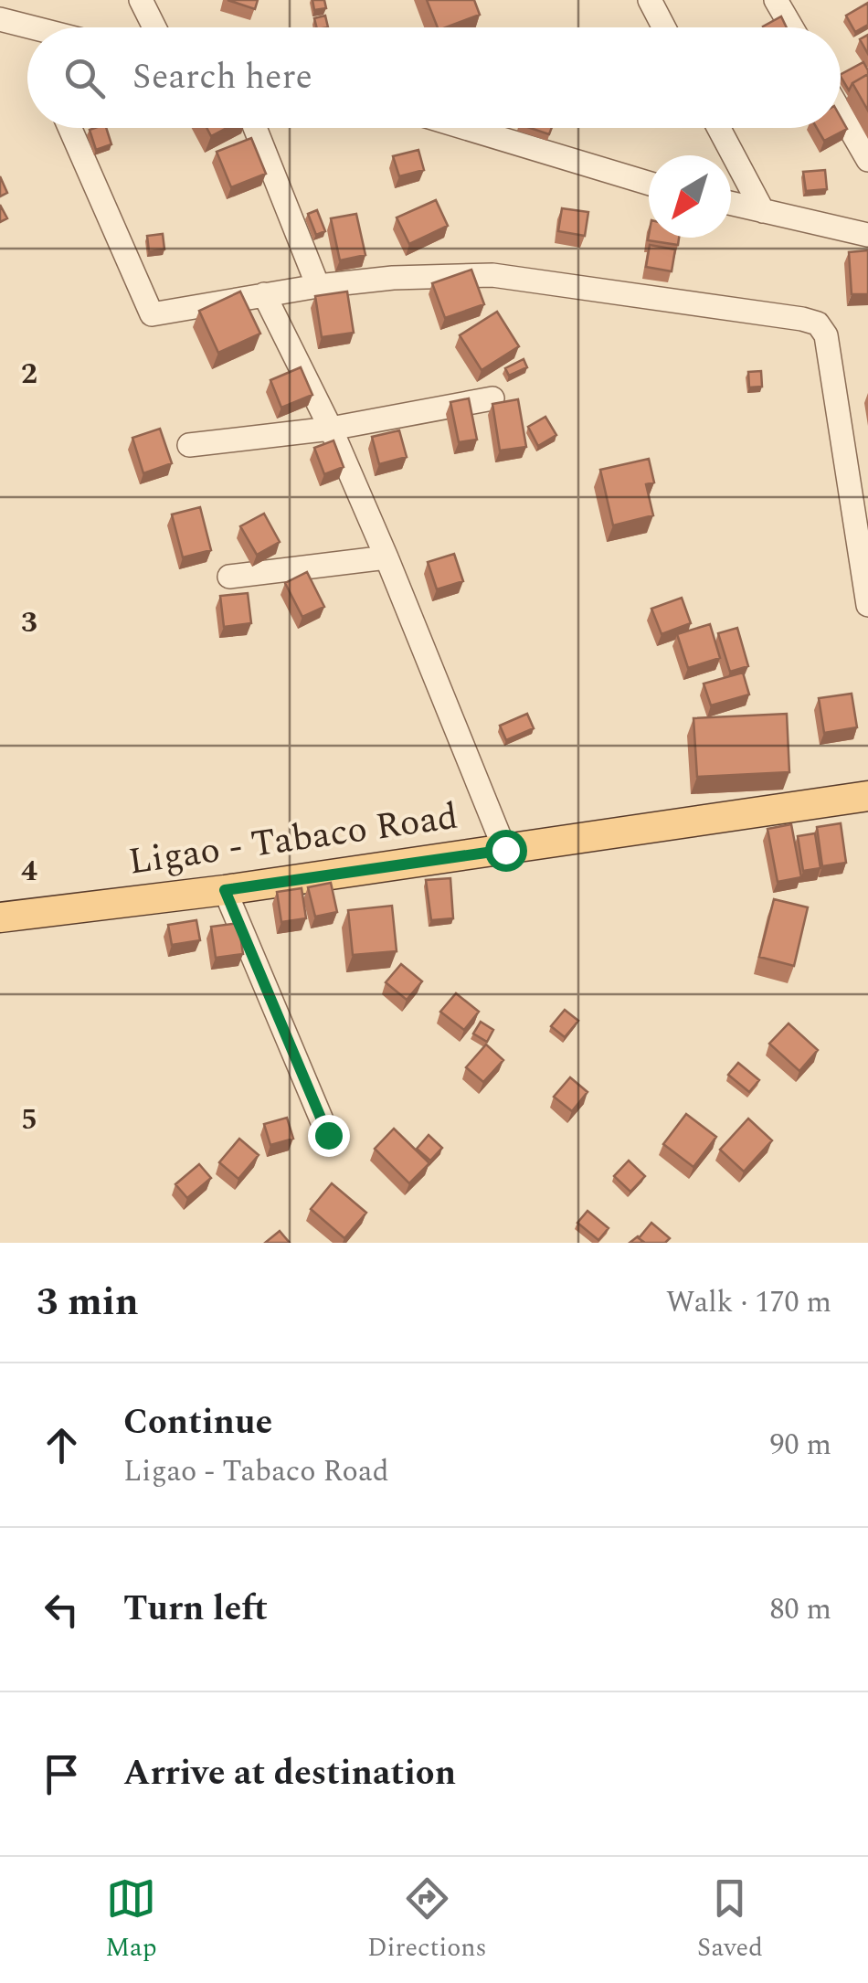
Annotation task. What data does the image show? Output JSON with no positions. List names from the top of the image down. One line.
{"streets":{"main road":["Ligao - Tabaco Road"]},"north":"bottom left","page":{"search":"Search here","heading":["3 min","Walk · 170 m"],"list":[["Continue","Ligao - Tabaco Road","90 m"],["Turn left","80 m"],"Arrive at destination"],"nav":["Map","Directions","Saved"]},"grid":{"rows":["2","3","4","5"]}}
